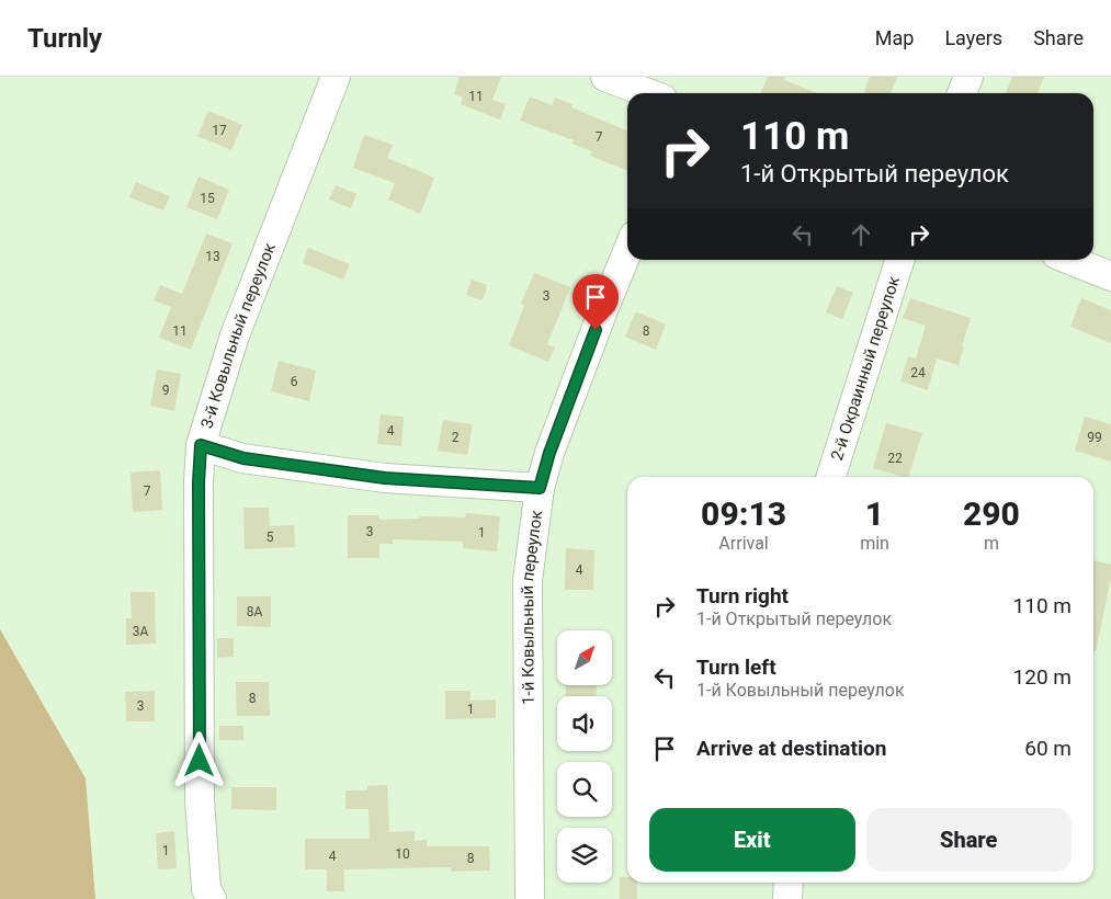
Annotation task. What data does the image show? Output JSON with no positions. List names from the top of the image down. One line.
{"streets":{"street":["3-й Ковыльный переулок","2-й Окраинный переулок","1-й Ковыльный переулок"]},"house_numbers":["11","17","7","15","13","3","11","8","24","6","9","4","2","99","22","7","3","1","5","4","8А","3А","8","3","1","1","10","4","8"],"north":"top right","page":{"header":"Turnly","nav":["Map","Layers","Share"],"turn":["110 m","1-й Открытый переулок"],"eta":["09:13","Arrival","1","min","290","m"],"list":[{"name":"Turn right","note":"1-й Открытый переулок","value":"110 m"},{"name":"Turn left","note":"1-й Ковыльный переулок","value":"120 m"},{"name":"Arrive at destination","value":"60 m"}],"buttons":["Exit","Share"]}}
